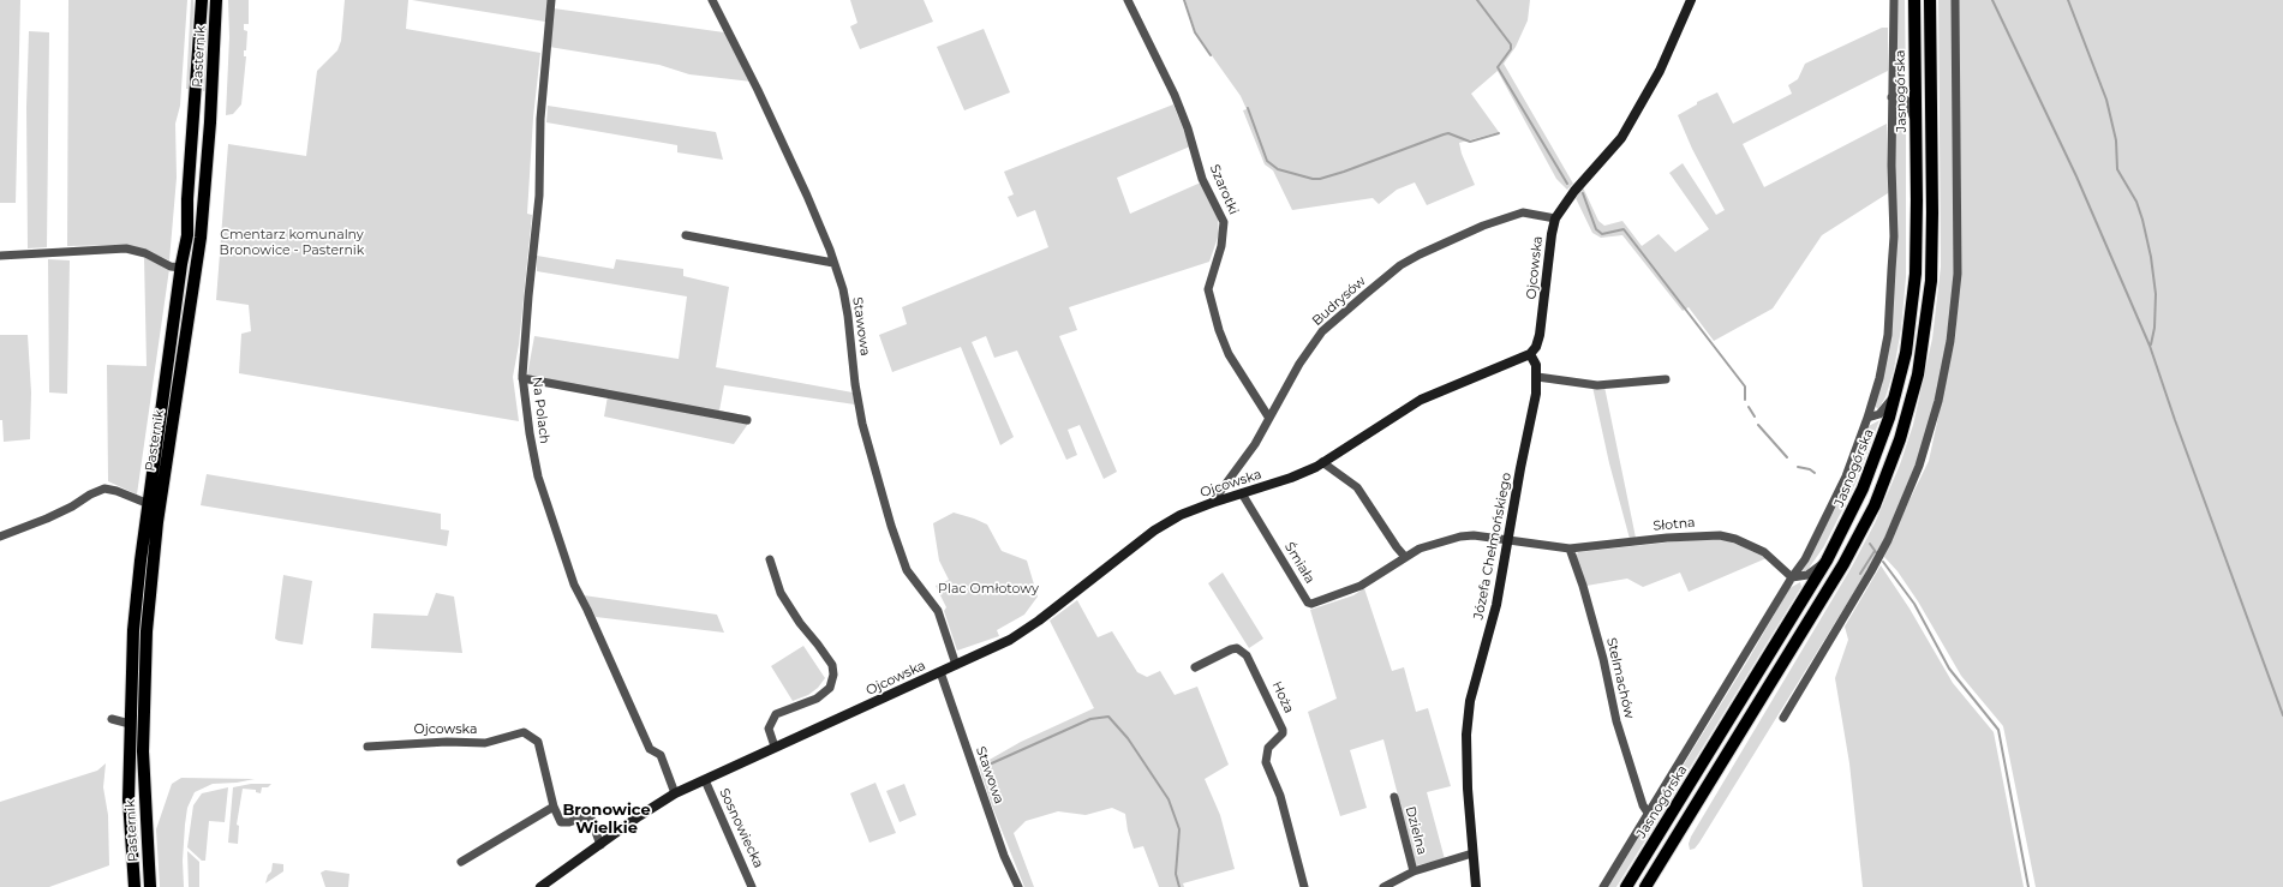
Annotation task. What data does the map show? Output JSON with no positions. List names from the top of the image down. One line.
{"streets":{"main road":["Pasternik","Jasnogórska"],"street":["Szarotki","Ojcowska","Budrysów","Stawowa","Na Polach","Słotna","Józefa Chełmońskiego","Śmiała","Stelmachów","Hoża","Sosnowiecka","Dzielna"]},"crossings":[["Szarotki","Budrysów"],["Ojcowska","Budrysów"],["Ojcowska","Stawowa"],["Ojcowska","Na Polach"],["Ojcowska","Józefa Chełmońskiego"],["Ojcowska","Śmiała"],["Ojcowska","Sosnowiecka"],["Słotna","Józefa Chełmońskiego"],["Słotna","Śmiała"],["Słotna","Stelmachów"],["Józefa Chełmońskiego","Śmiała"],["Józefa Chełmońskiego","Dzielna"]],"districts":["Bronowice Wielkie"],"parks":["Cmentarz komunalny Bronowice - Pasternik","Plac Omłotowy"]}
